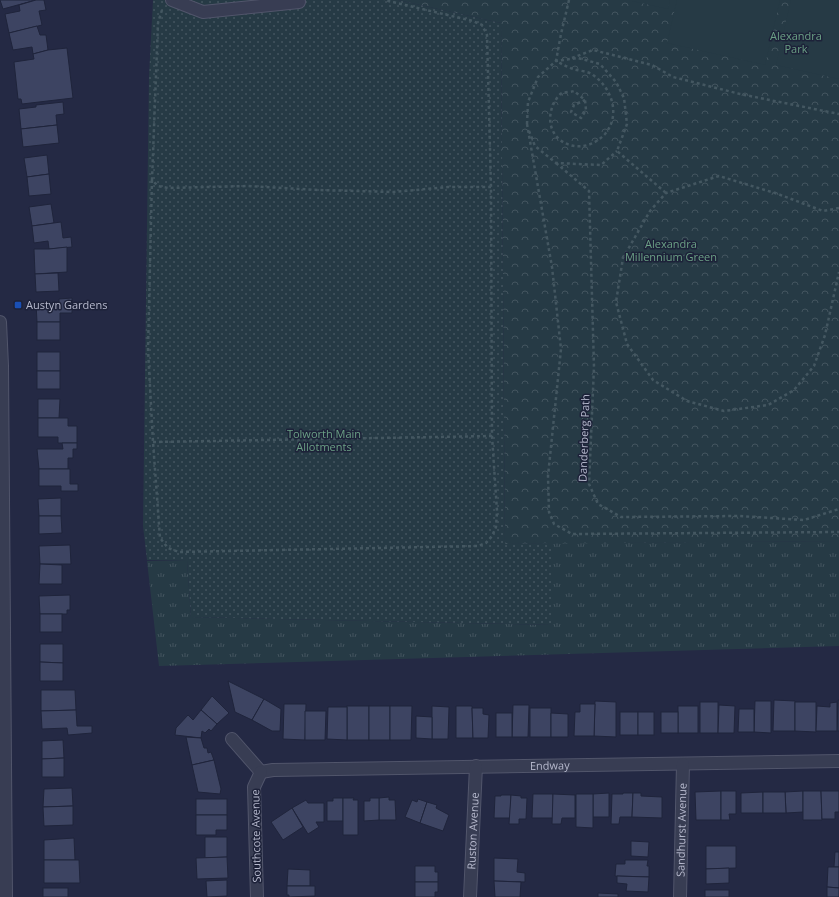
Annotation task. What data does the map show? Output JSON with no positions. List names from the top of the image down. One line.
{"streets":{"street":["Endway","Sandhurst Avenue","Ruston Avenue","Southcote Avenue"],"path":["Danderberg Path"]},"crossings":[["Endway","Sandhurst Avenue"],["Endway","Ruston Avenue"],["Endway","Southcote Avenue"]],"parks":["Alexandra Park","Alexandra Millennium Green","Tolworth Main Allotments"],"places":{"transit":["Austyn Gardens"]}}
